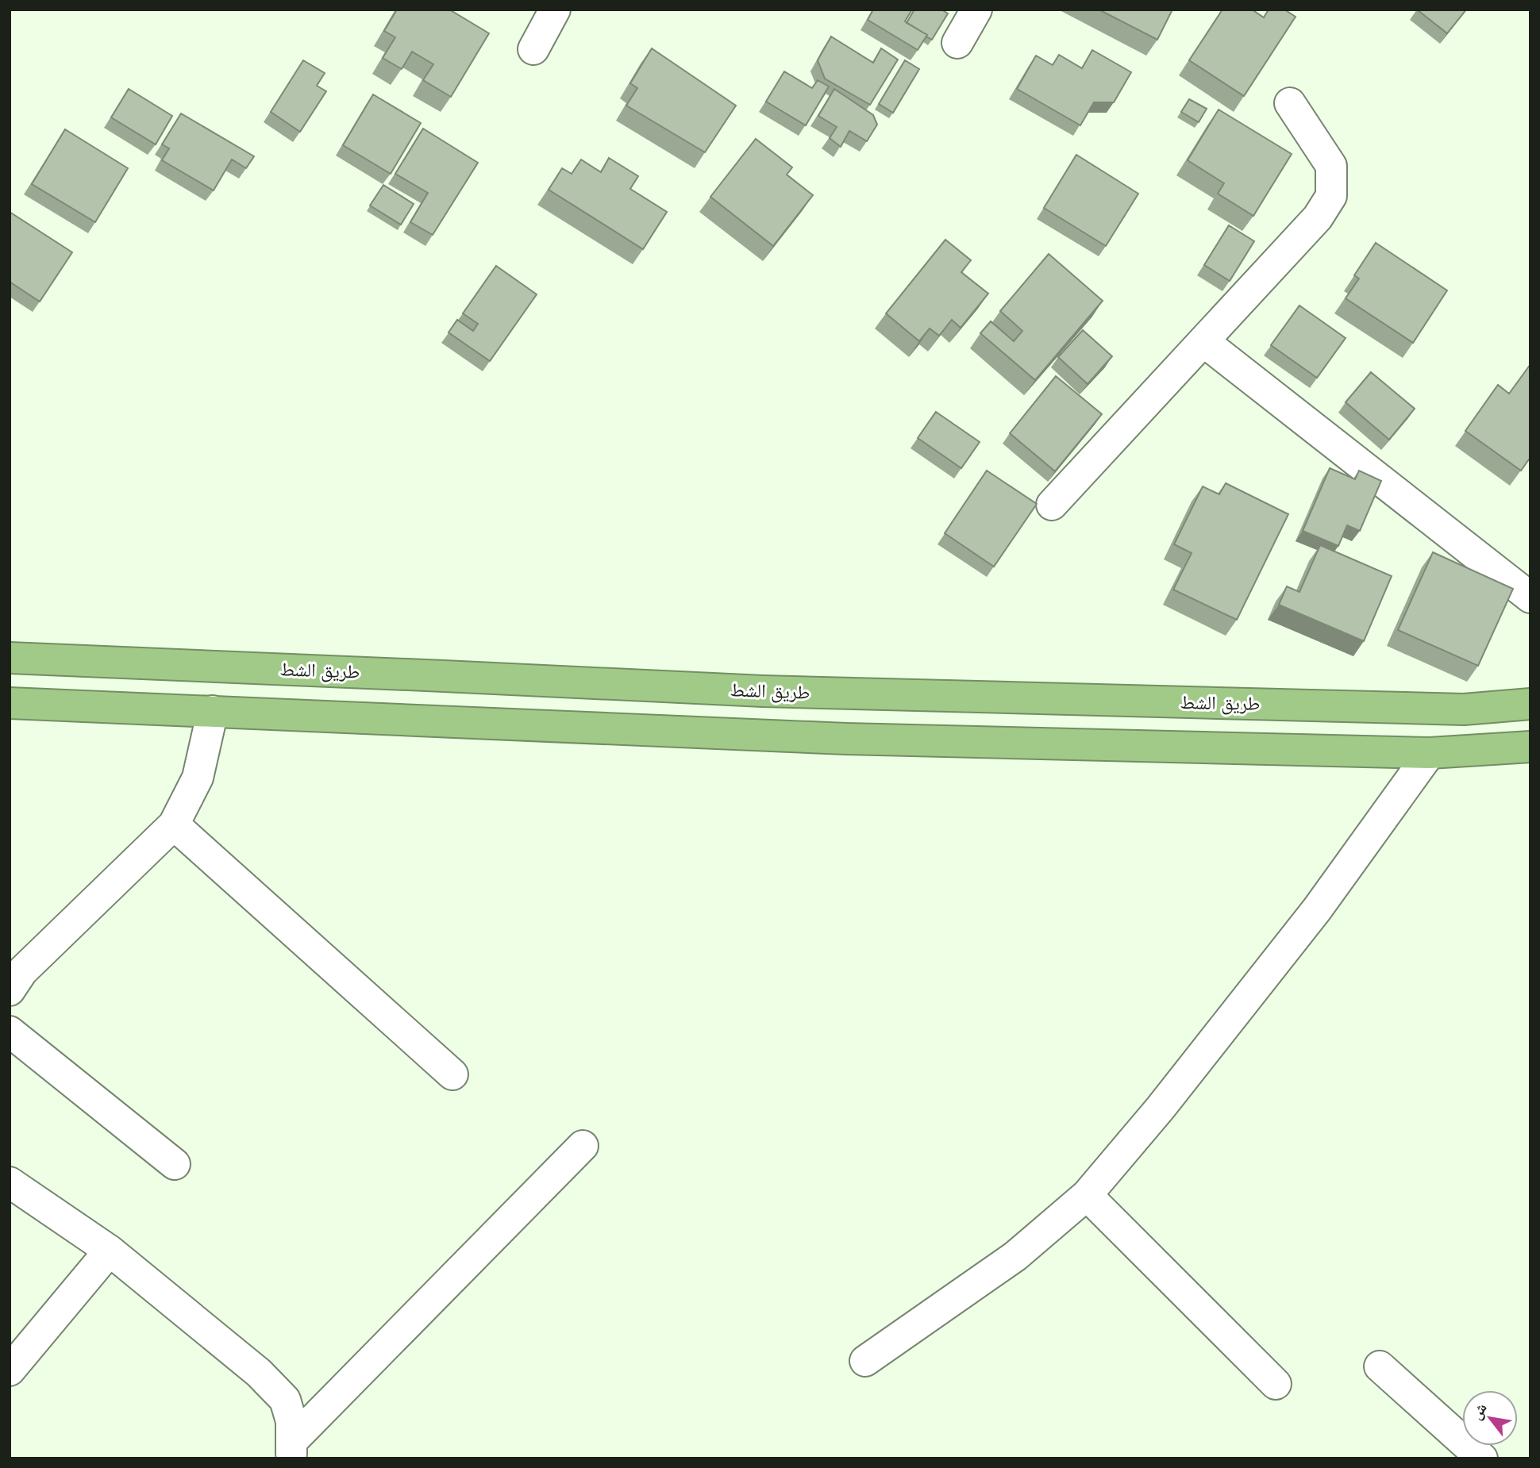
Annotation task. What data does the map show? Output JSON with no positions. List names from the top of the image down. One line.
{"streets":{"highway":["طريق الشط"]},"north":"top left"}
